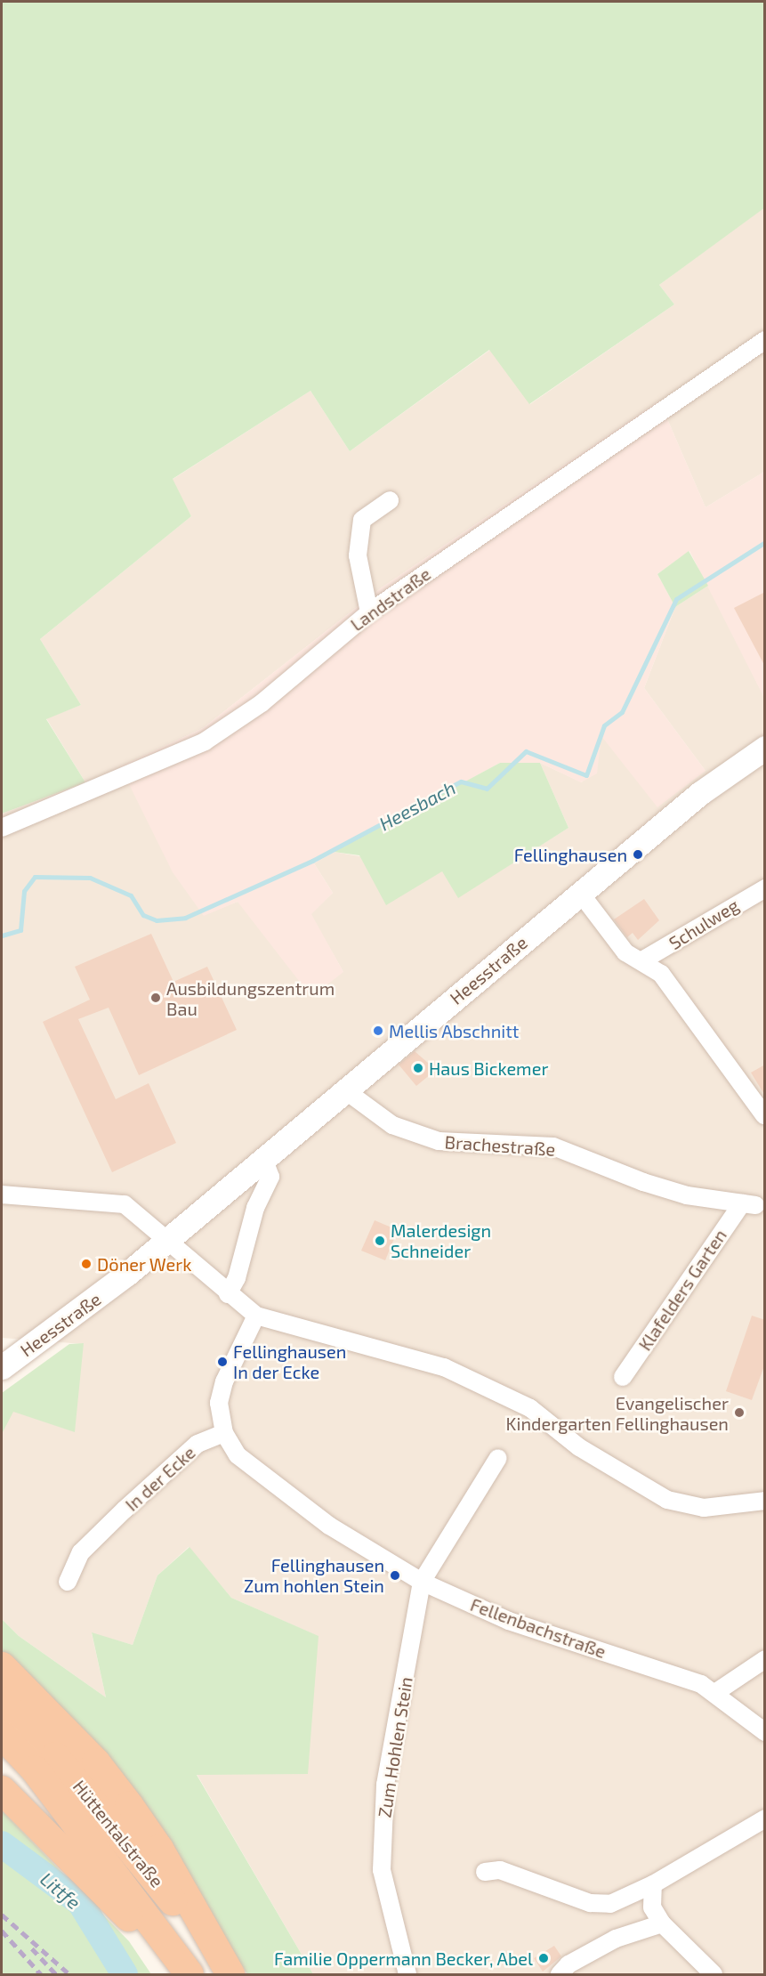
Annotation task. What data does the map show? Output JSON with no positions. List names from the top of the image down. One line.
{"streets":{"highway":["Hüttentalstraße"],"main road":["Heesstraße"],"street":["Landstraße","Schulweg","Brachestraße","Klafelders Garten","In der Ecke","Fellenbachstraße","Zum Hohlen Stein"]},"crossings":[["Heesstraße","Brachestraße"],["Brachestraße","Klafelders Garten"],["In der Ecke","Fellenbachstraße"],["Fellenbachstraße","Zum Hohlen Stein"]],"water":["Heesbach","Littfe"],"places":["Fellinghausen","Ausbildungszentrum Bau","Mellis Abschnitt","Haus Bickemer","Malerdesign Schneider","Döner Werk","Fellinghausen In der Ecke","Evangelischer Kindergarten Fellinghausen","Fellinghausen Zum hohlen Stein","Familie Oppermann Becker, Abel"]}
